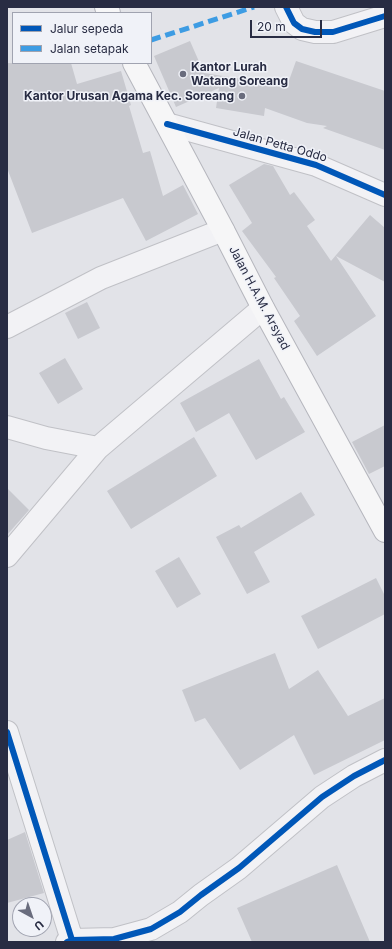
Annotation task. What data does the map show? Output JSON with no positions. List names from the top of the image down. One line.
{"streets":{"highway":["Jalan H.A.M. Arsyad"],"street":["Jalan Petta Oddo"]},"crossings":[["Jalan Petta Oddo","Jalan H.A.M. Arsyad"]],"places":["Kantor Lurah Watang Soreang","Kantor Urusan Agama Kec. Soreang"],"legend":["Jalur sepeda","Jalan setapak"],"scale_bar":"20 m","north":"bottom right"}
